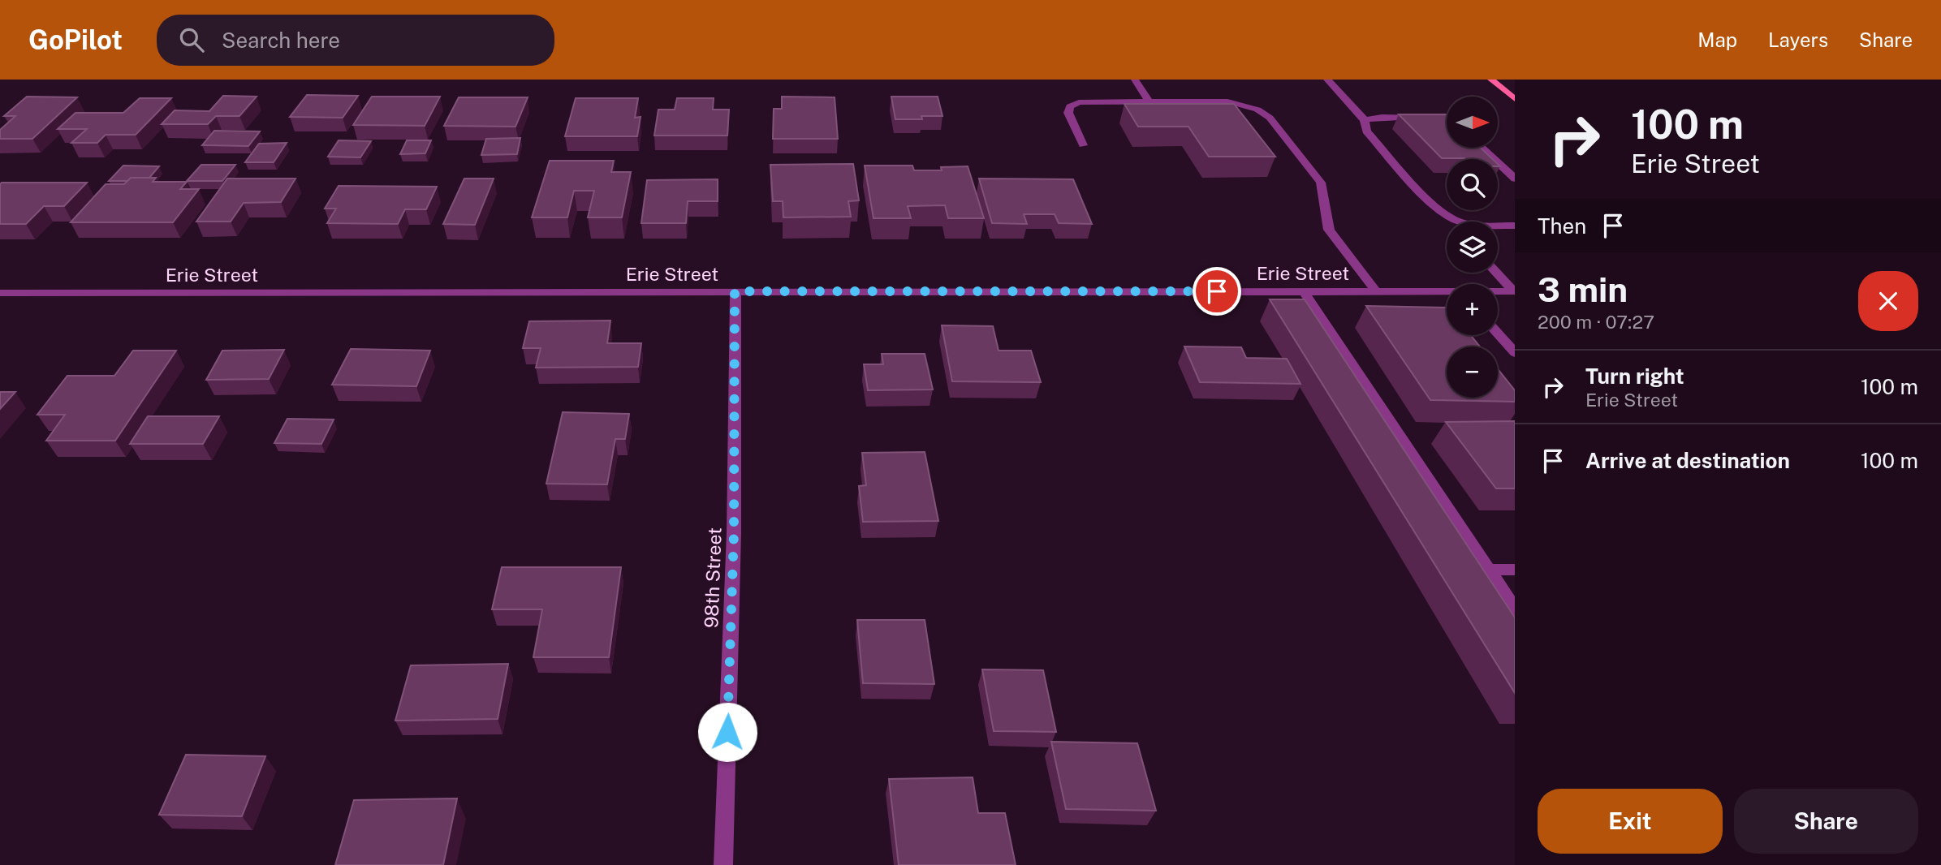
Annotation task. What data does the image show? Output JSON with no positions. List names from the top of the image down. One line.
{"streets":{"street":["Erie Street","98th Street"]},"crossings":[["Erie Street","98th Street"]],"north":"right","page":{"header":"GoPilot","search":"Search here","nav":["Map","Layers","Share"],"turn":["100 m","Erie Street"],"map_buttons":["+","−"],"then":"Then","heading":["3 min","200 m · 07:27"],"list":[{"name":"Turn right","note":"Erie Street","value":"100 m"},{"name":"Arrive at destination","value":"100 m"}],"buttons":["Exit","Share"]}}
